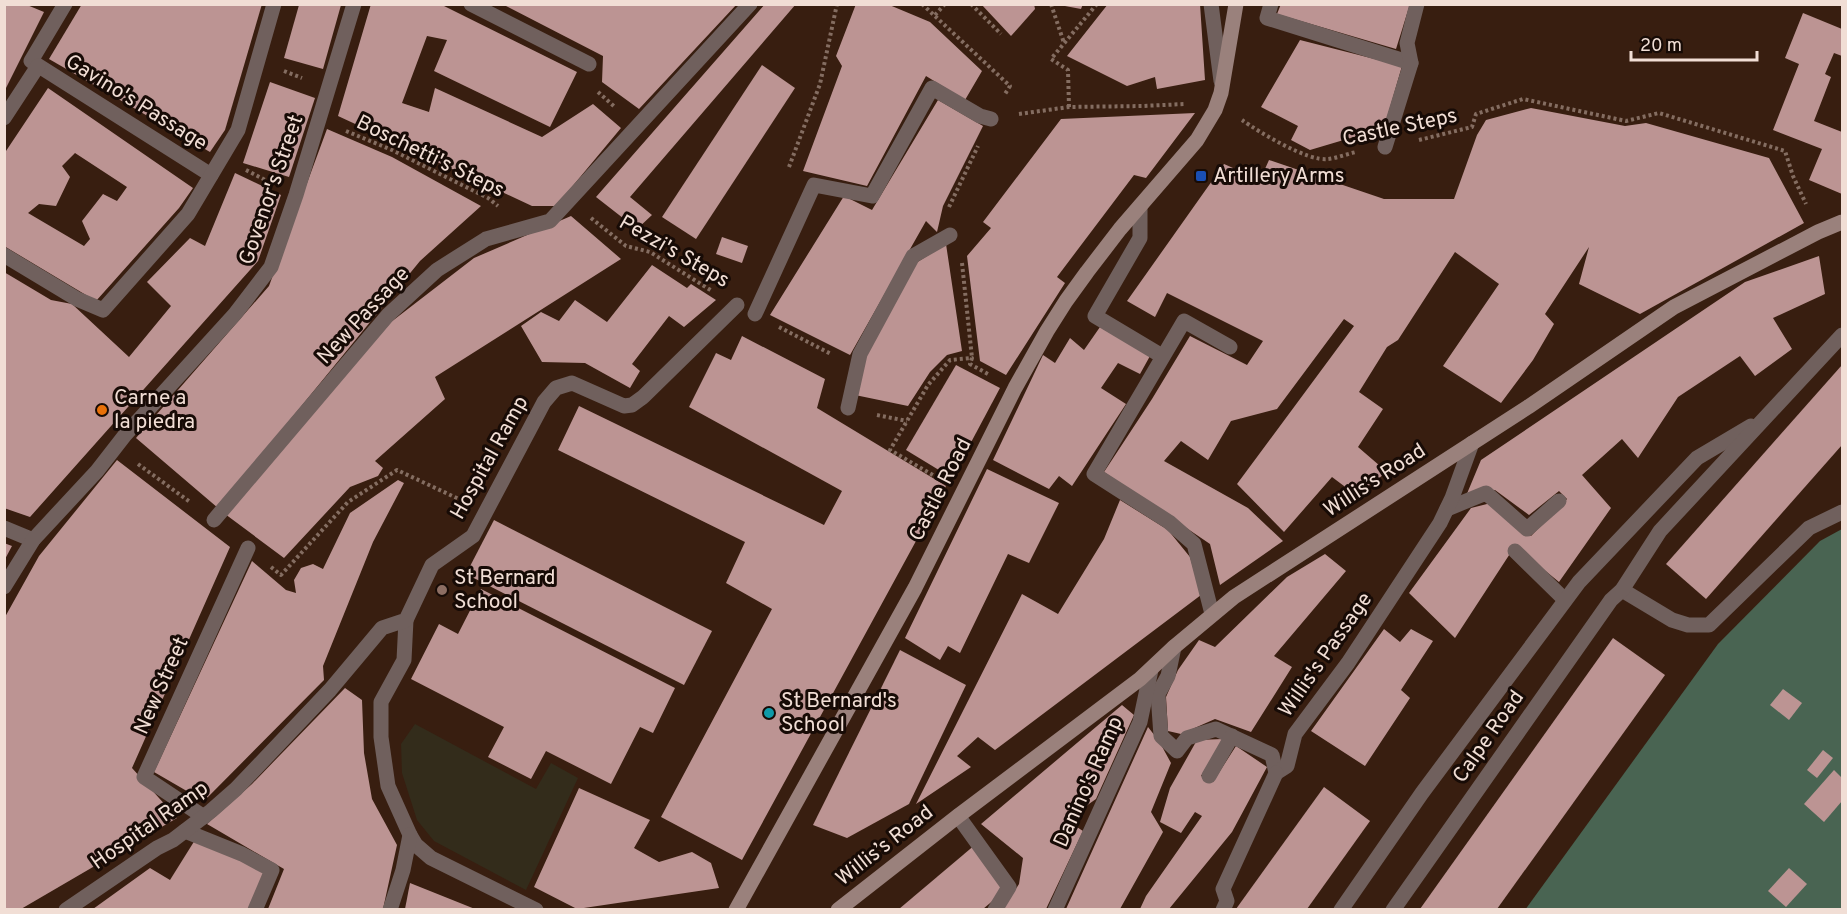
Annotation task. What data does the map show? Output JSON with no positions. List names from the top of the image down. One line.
{"streets":{"street":["Gavino's Passage","Govenor's Street","New Passage","Hospital Ramp","Willis’s Road","Castle Road","Willis's Passage","New Street","Calpe Road","Danino's Ramp"],"path":["Castle Steps","Boschetti's Steps","Pezzi's Steps"]},"crossings":[["Castle Steps","Willis’s Road"],["Castle Steps","Castle Road"],["Boschetti's Steps","Govenor's Street"],["Boschetti's Steps","New Passage"],["Pezzi's Steps","New Passage"],["Pezzi's Steps","Hospital Ramp"],["Hospital Ramp","New Street"],["Willis’s Road","Willis's Passage"],["Willis’s Road","Danino's Ramp"]],"places":{"transit":["Artillery Arms"],"other":["Carne a la piedra","St Bernard School","St Bernard's School"]},"scale_bar":"20 m"}
